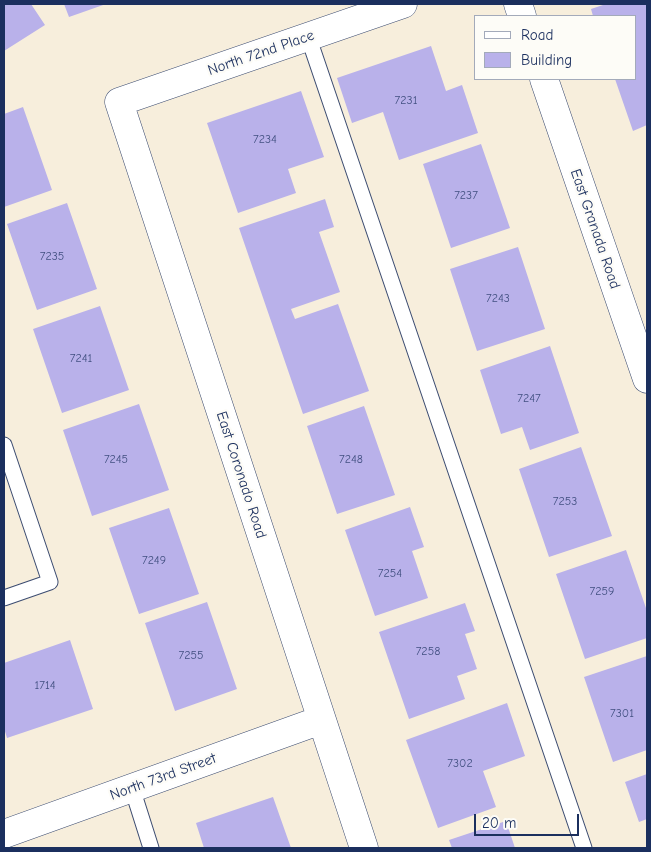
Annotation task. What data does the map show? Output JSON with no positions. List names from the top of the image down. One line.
{"streets":{"street":["North 72nd Place","East Granada Road","East Coronado Road","North 73rd Street"]},"crossings":[["North 72nd Place","East Coronado Road"],["East Coronado Road","North 73rd Street"]],"house_numbers":["7231","7234","7237","7235","7243","7241","7247","7245","7248","7253","7249","7254","7259","7258","7255","1714","7301","7302"],"legend":["Road","Building"],"scale_bar":"20 m"}
